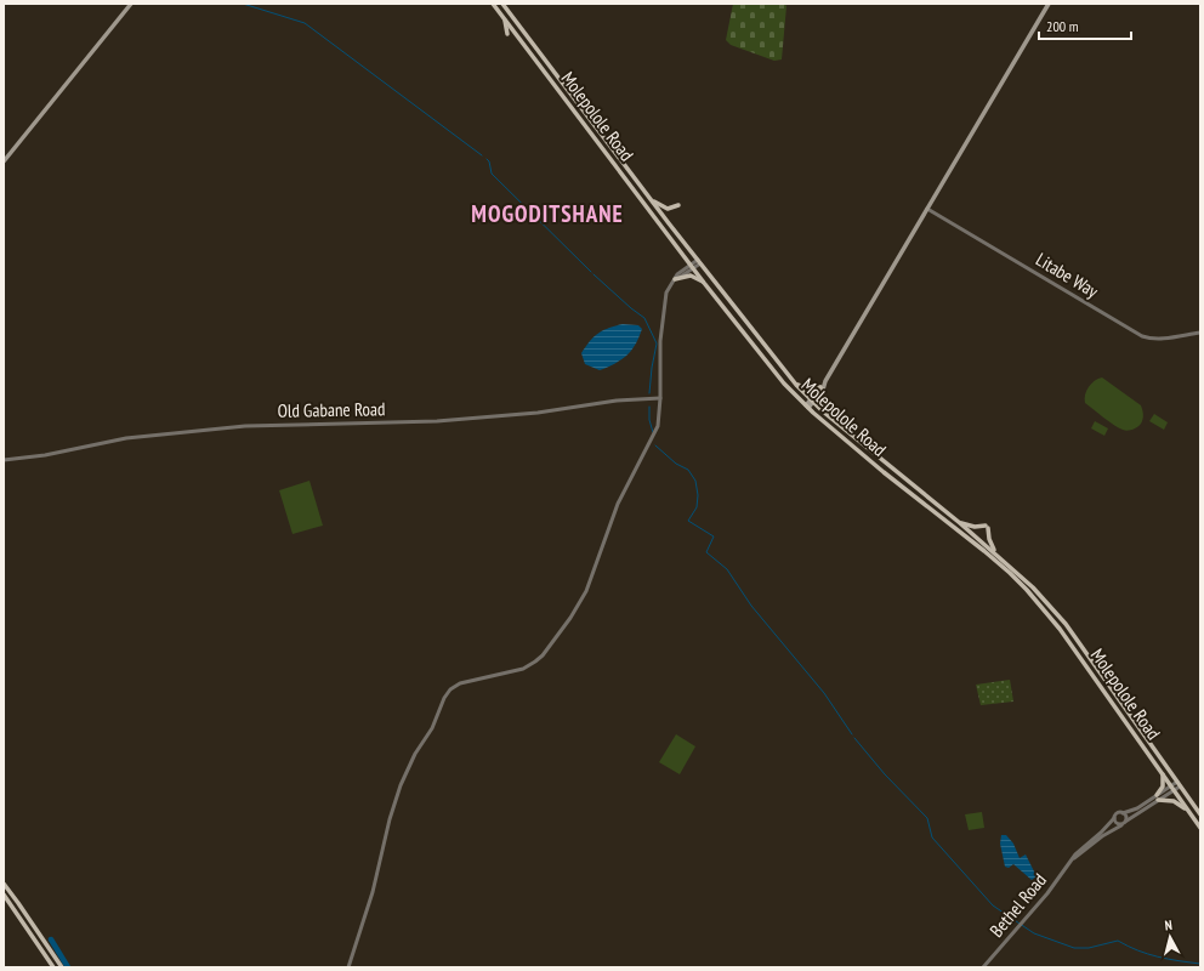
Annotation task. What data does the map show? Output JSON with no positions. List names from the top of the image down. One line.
{"streets":{"main road":["Molepolole Road"],"street":["Litabe Way","Old Gabane Road","Bethel Road"]},"districts":["MOGODITSHANE"],"scale_bar":"200 m","north":"top"}
